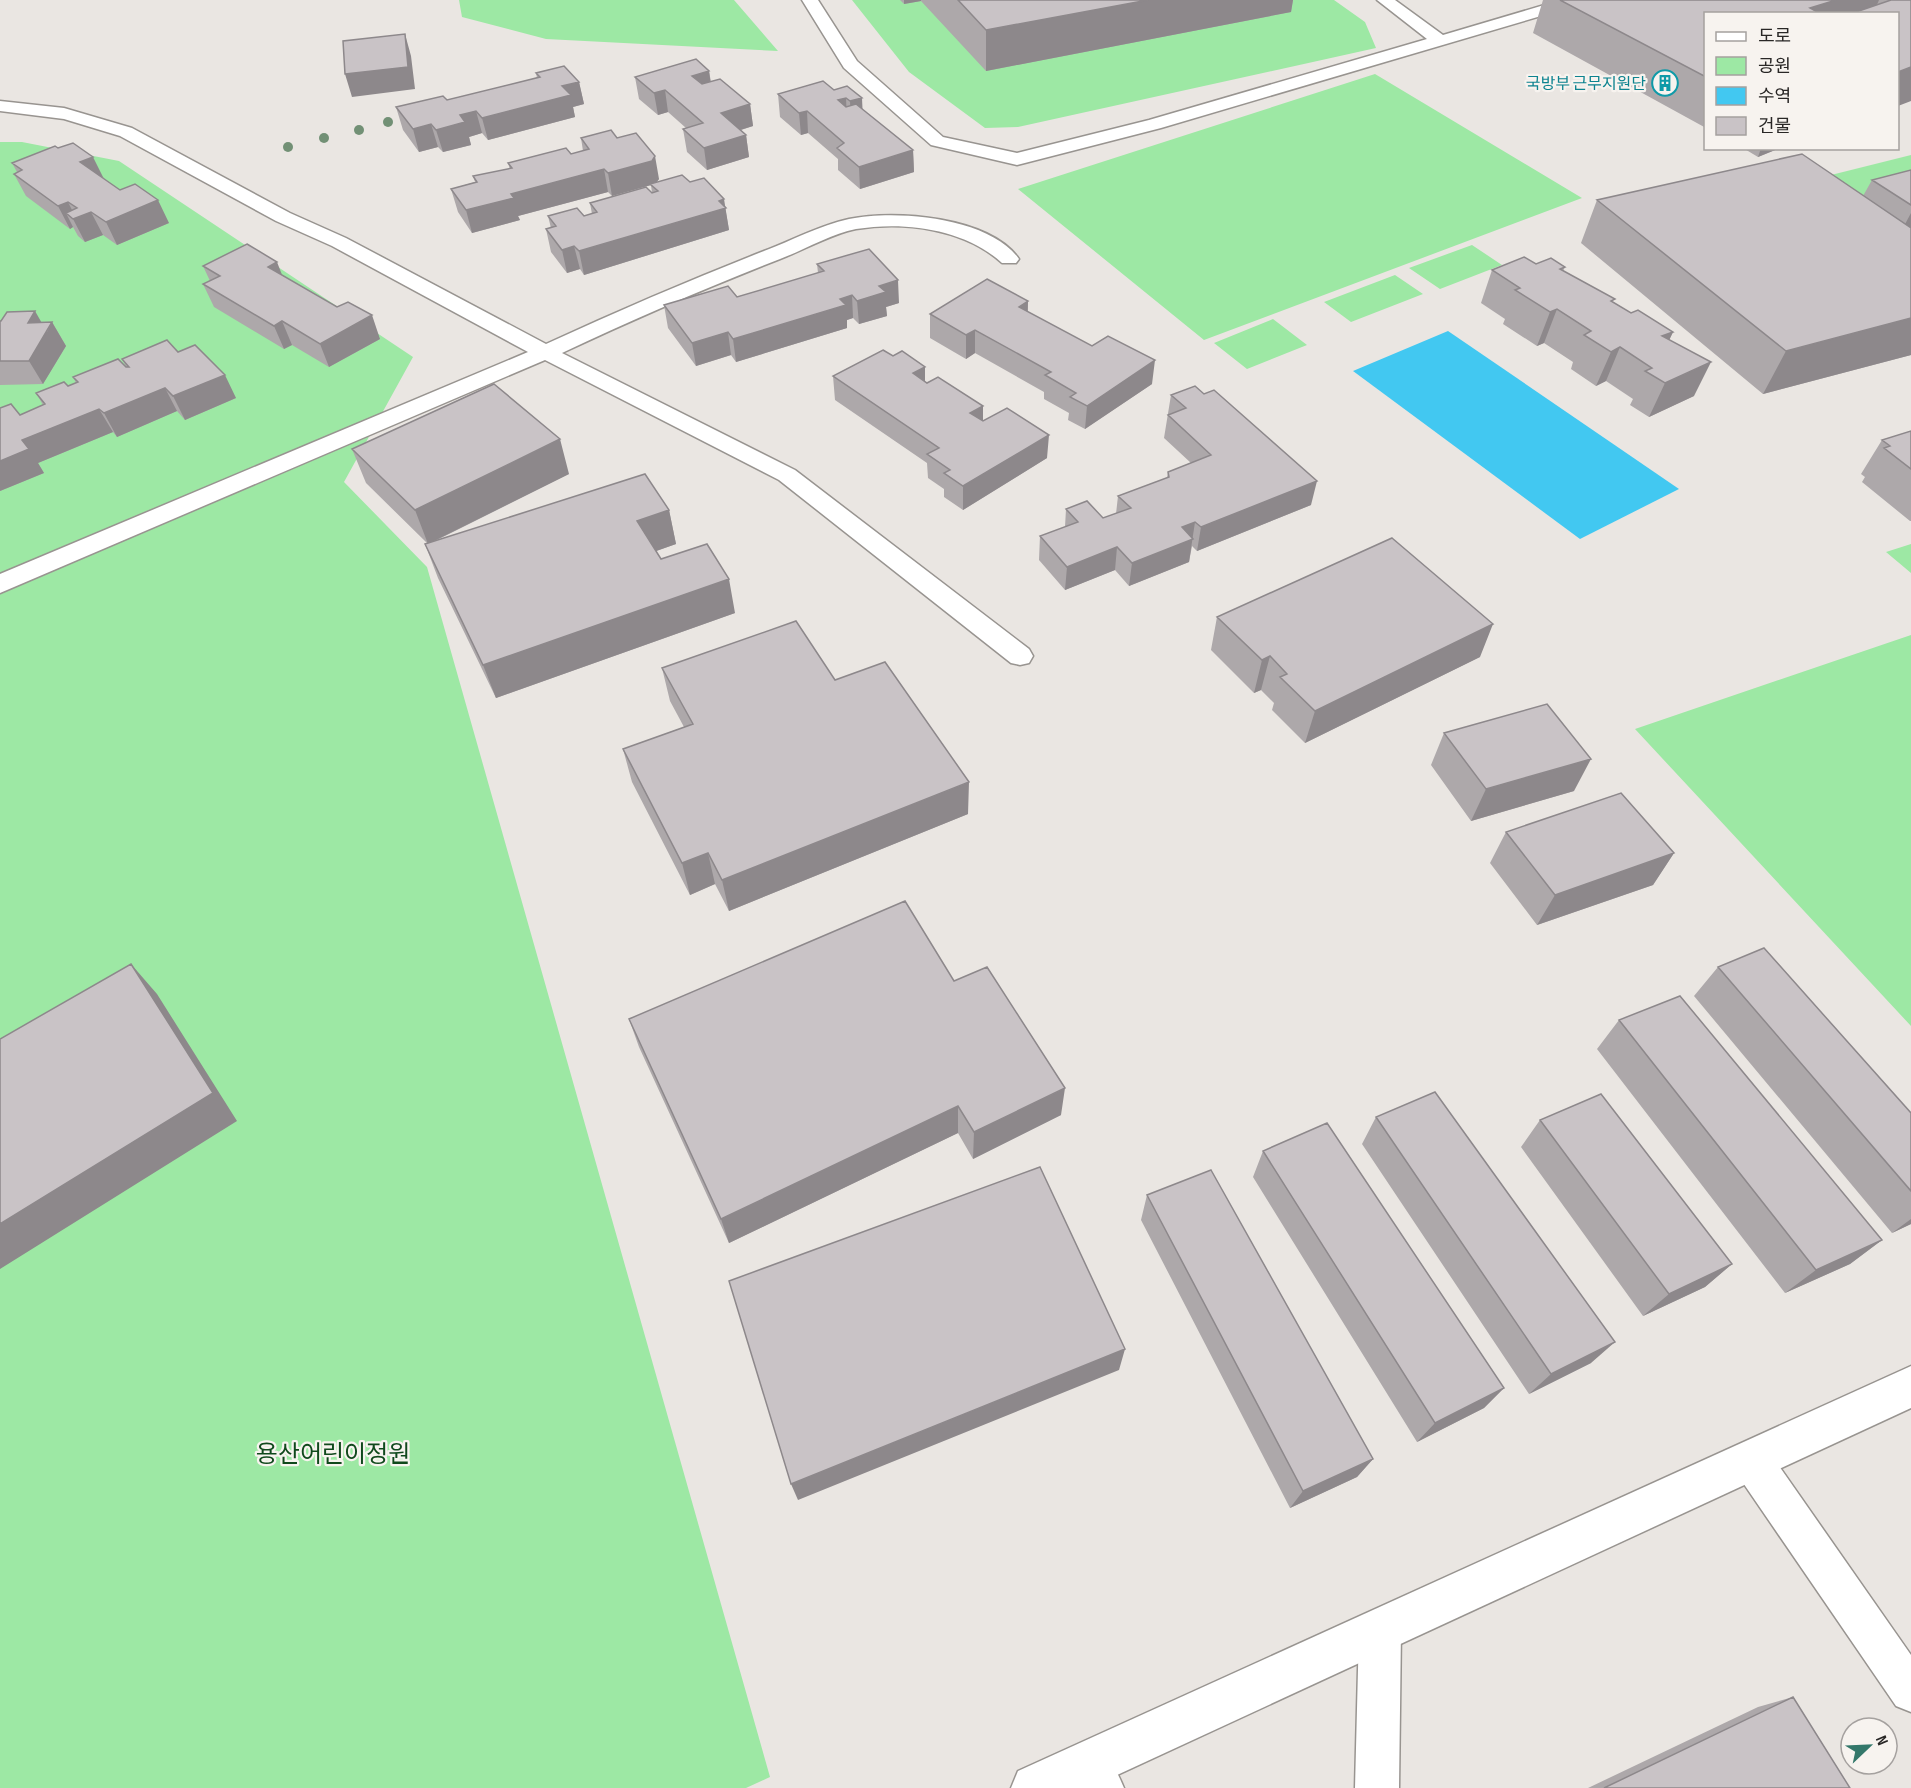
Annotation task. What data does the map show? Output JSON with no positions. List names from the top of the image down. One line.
{"parks":["용산어린이정원"],"places":{"building":["국방부 근무지원단"]},"legend":["도로","공원","수역","건물"],"north":"top right"}
